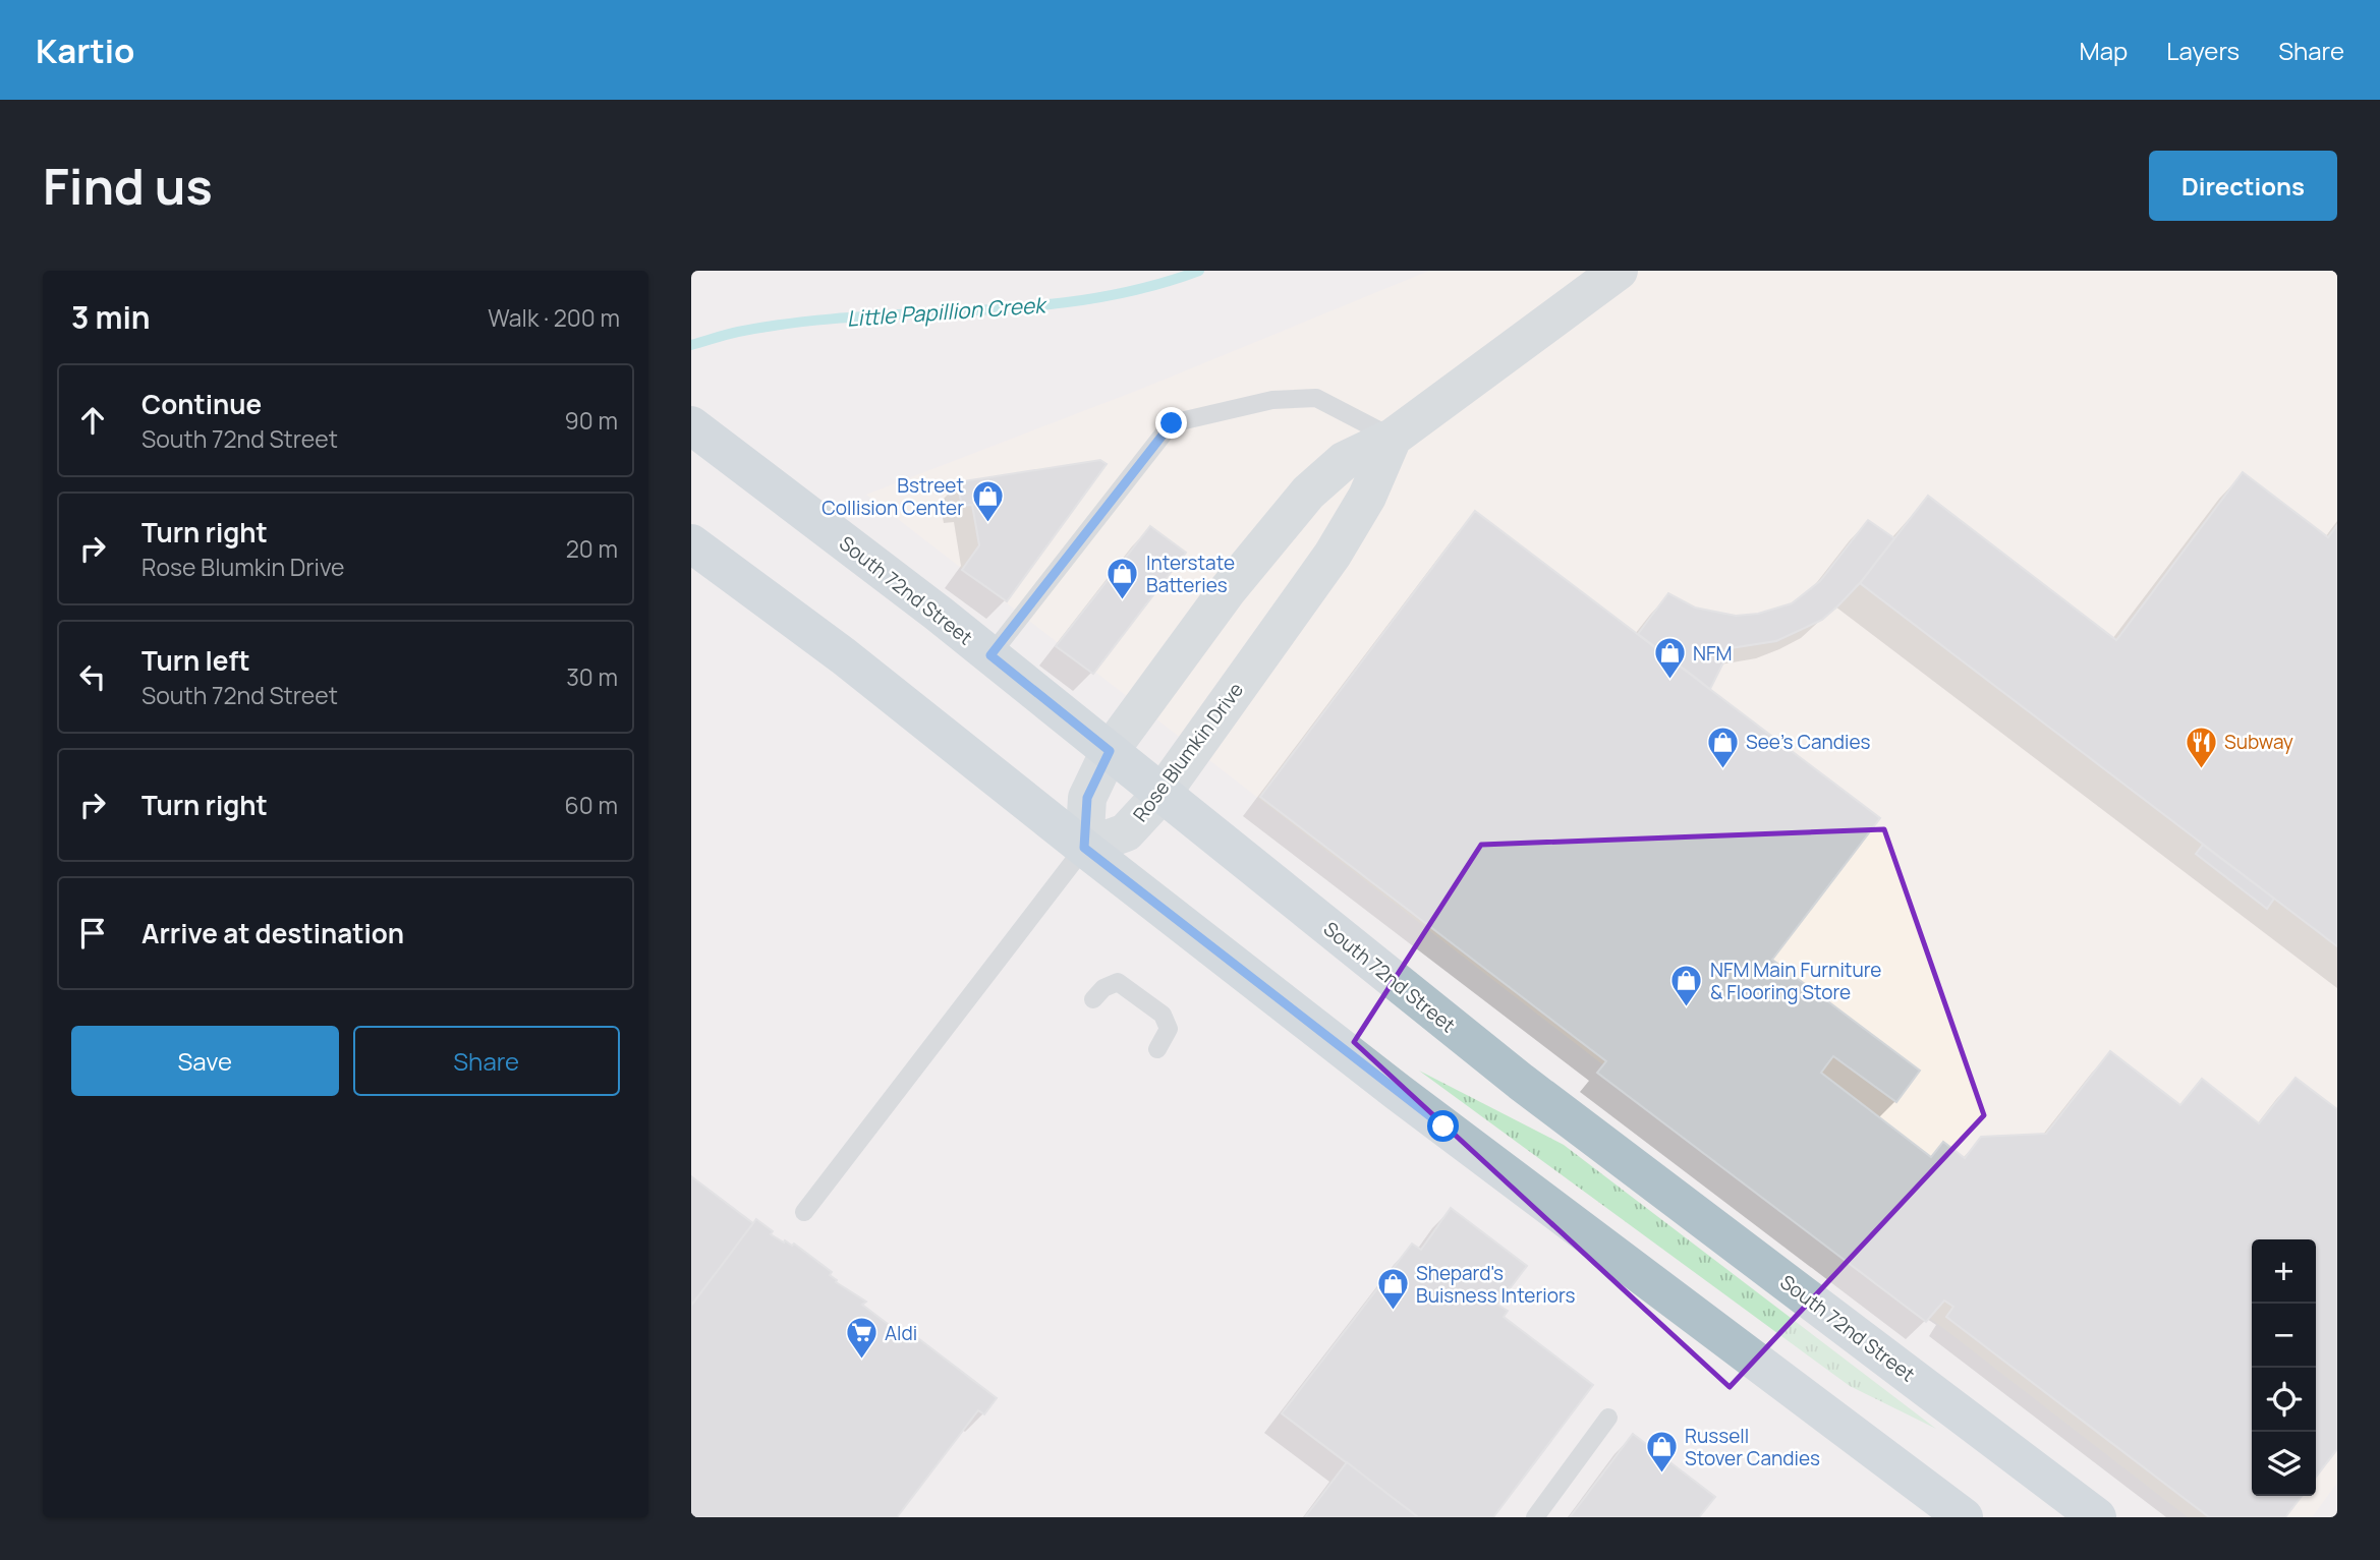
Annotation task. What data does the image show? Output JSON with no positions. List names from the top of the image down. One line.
{"streets":{"main road":["South 72nd Street","Rose Blumkin Drive"]},"crossings":[["South 72nd Street","Rose Blumkin Drive"]],"water":["Little Papillion Creek"],"places":{"shop":["Bstreet Collision Center","Interstate Batteries","NFM","See's Candies","NFM Main Furniture & Flooring Store","Shepard's Buisness Interiors","Russell Stover Candies"],"restaurant":["Subway"],"supermarket":["Aldi"]},"page":{"header":"Kartio","nav":["Map","Layers","Share"],"buttons":["Directions",["Save","Share"]],"title":"Find us","heading":["3 min","Walk · 200 m"],"list":[["Continue","South 72nd Street","90 m"],["Turn right","Rose Blumkin Drive","20 m"],["Turn left","South 72nd Street","30 m"],["Turn right","60 m"],"Arrive at destination"],"map_buttons":["+","−"]}}
